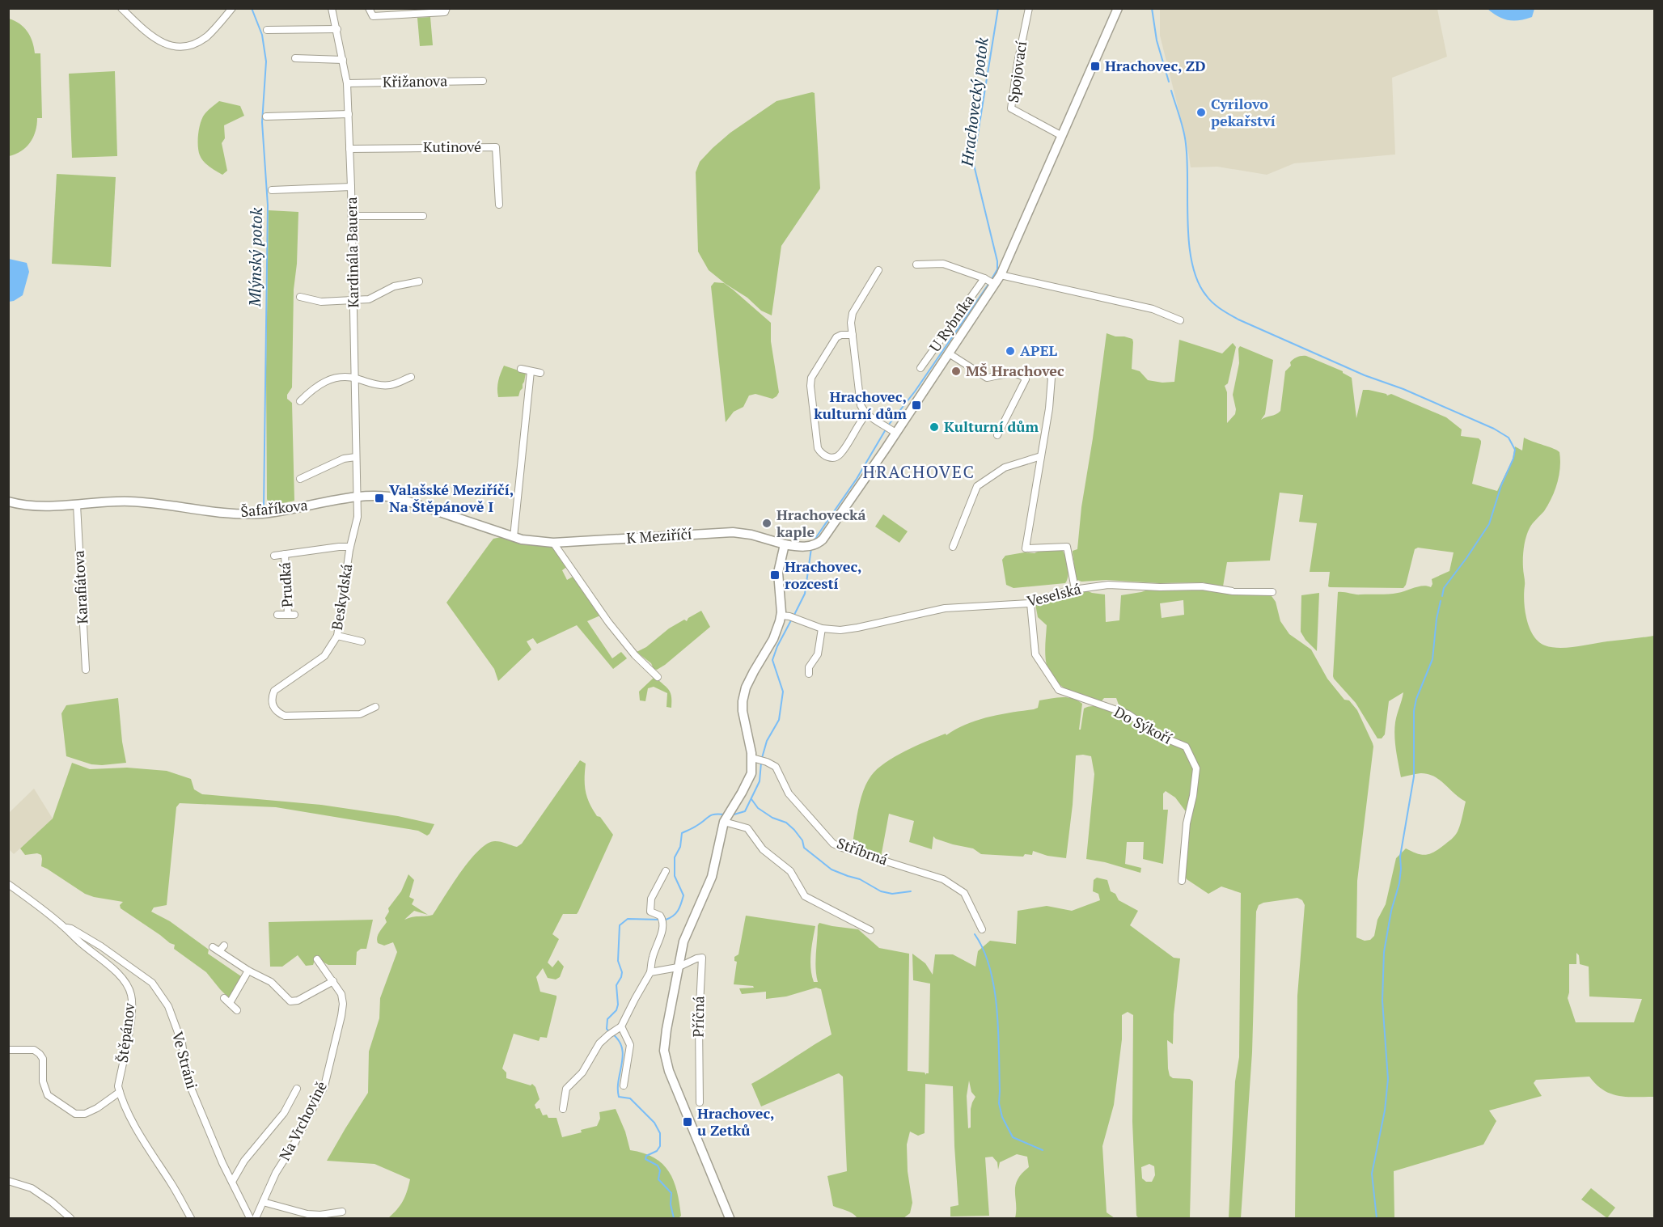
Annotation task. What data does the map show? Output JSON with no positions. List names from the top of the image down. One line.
{"streets":{"street":["Spojovací","Křižanova","Kutinové","Kardinála Bauera","U Rybníka","Šafaříkova","K Meziříčí","Prudká","Karafiátova","Veselská","Beskydská","Do Sýkoří","Stříbrná","Příčná","Štěpánov","Ve Stráni","Na Vrchovině"]},"crossings":[["Křižanova","Kardinála Bauera"],["Kutinové","Kardinála Bauera"],["Kardinála Bauera","Šafaříkova"],["Kardinála Bauera","Beskydská"],["Šafaříkova","K Meziříčí"],["Šafaříkova","Karafiátova"],["Šafaříkova","Beskydská"],["Veselská","Do Sýkoří"],["Štěpánov","Ve Stráni"]],"districts":["HRACHOVEC"],"water":["Hrachovecký potok","Mlýnský potok"],"places":{"transit":["Hrachovec, ZD","Hrachovec, kulturní dům","Valašské Meziříčí, Na Štěpánově I","Hrachovec, rozcestí","Hrachovec, u Zetků"],"other":["Cyrilovo pekařství","APEL","MŠ Hrachovec","Kulturní dům","Hrachovecká kaple"]}}
